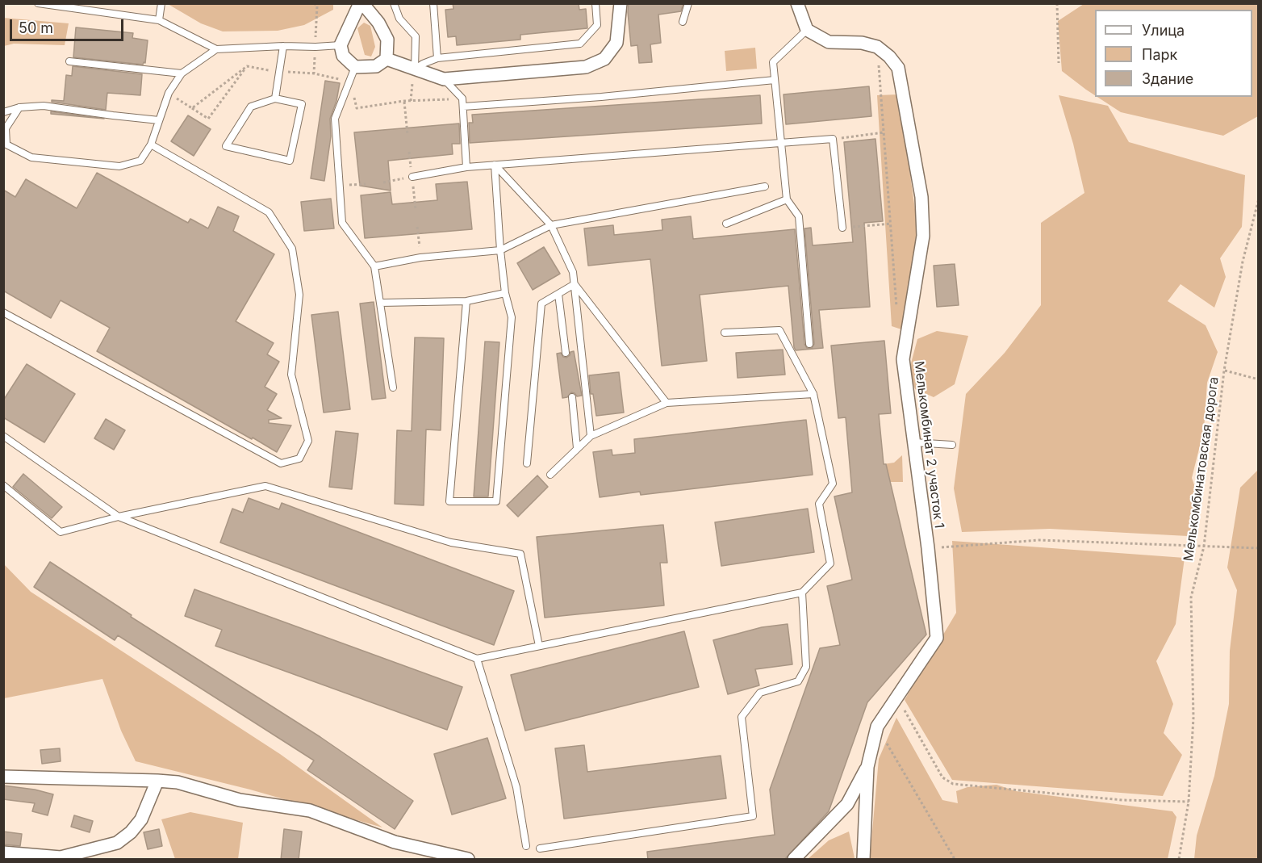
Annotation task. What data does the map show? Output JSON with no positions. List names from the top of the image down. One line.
{"streets":{"street":["Мелькомбинат 2 участок 1"],"path":["Мелькомбинатовская дорога"]},"legend":["Улица","Парк","Здание"],"scale_bar":"50 m"}
